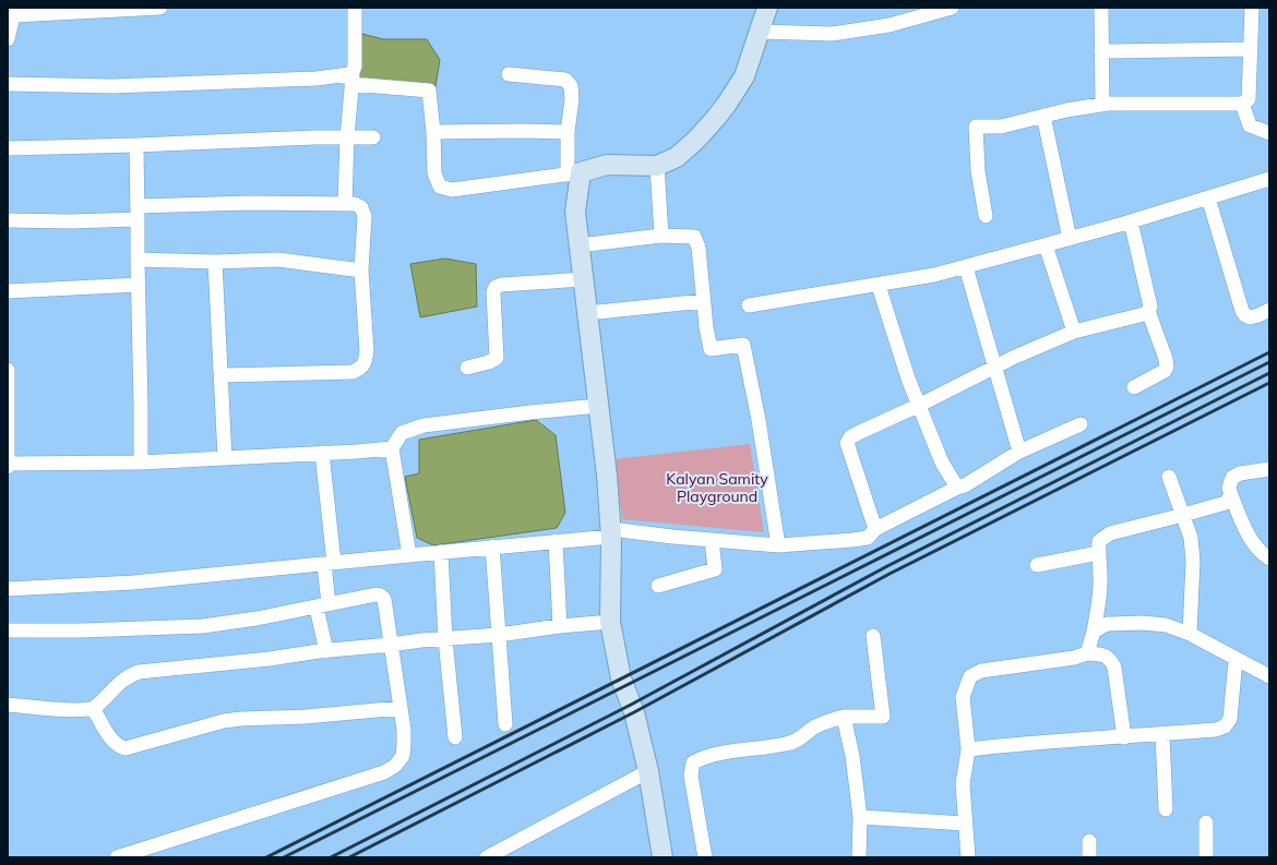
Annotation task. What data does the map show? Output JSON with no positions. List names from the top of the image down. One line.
{"parks":["Kalyan Samity Playground"]}
